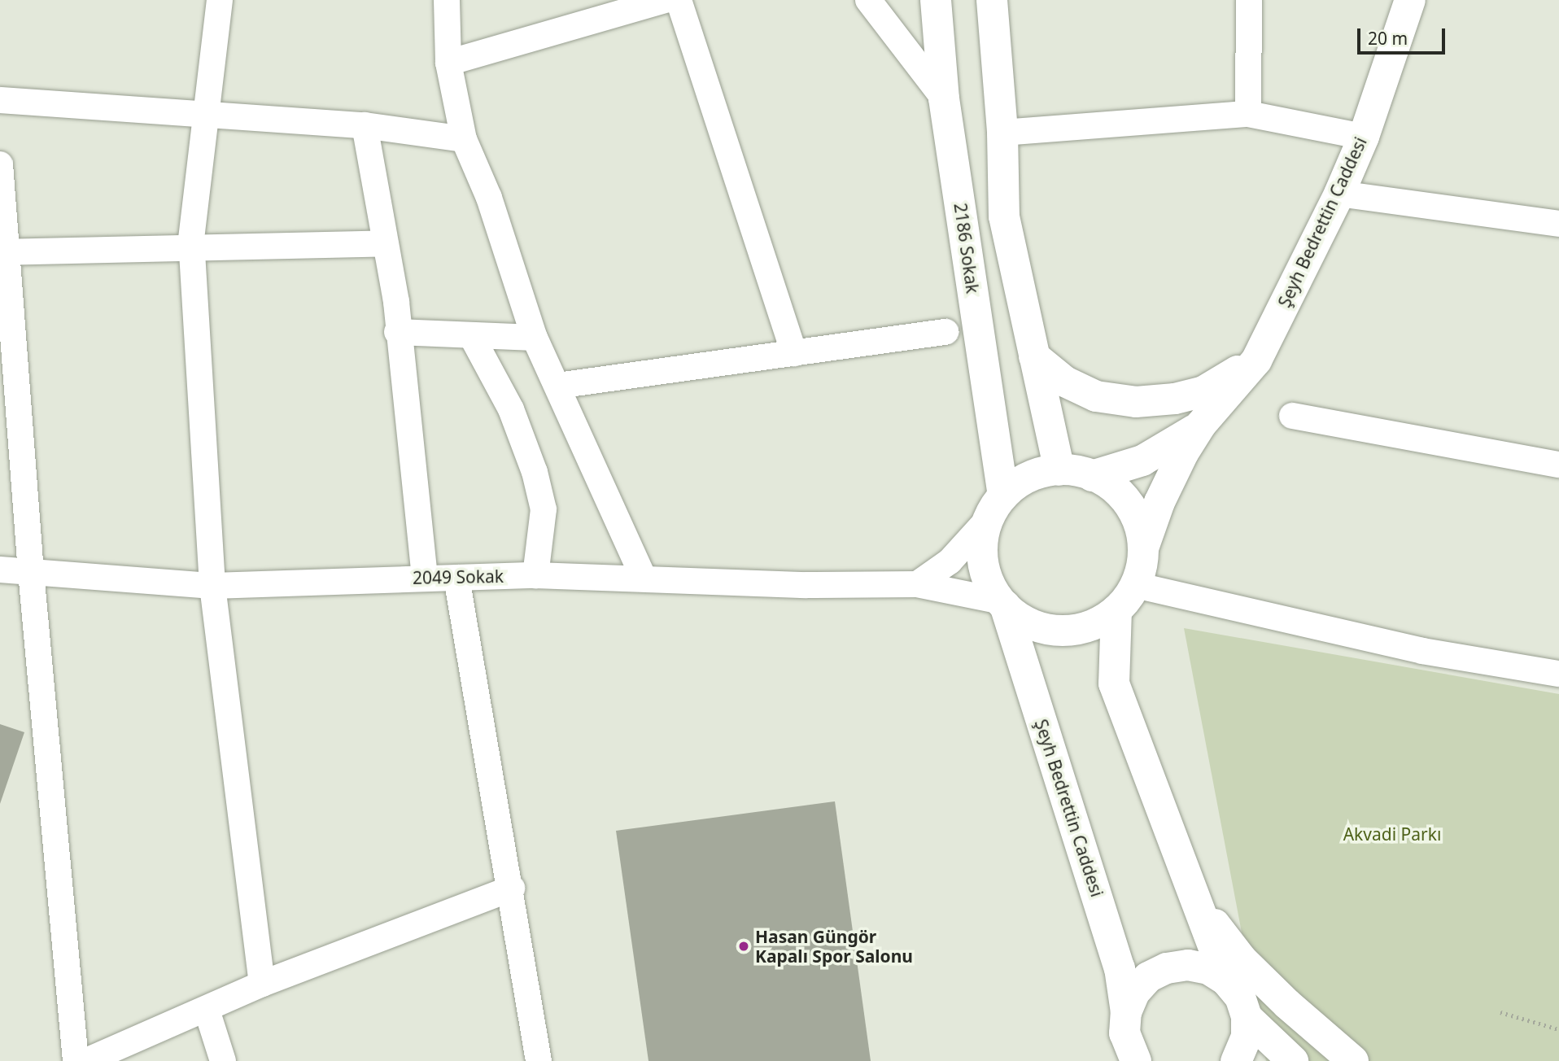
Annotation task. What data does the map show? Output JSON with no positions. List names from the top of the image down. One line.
{"streets":{"main road":["Şeyh Bedrettin Caddesi","2186 Sokak"],"street":["2049 Sokak"]},"crossings":[["Şeyh Bedrettin Caddesi","2186 Sokak"],["Şeyh Bedrettin Caddesi","2049 Sokak"],["2186 Sokak","2049 Sokak"]],"parks":["Akvadi Parkı"],"places":["Hasan Güngör Kapalı Spor Salonu"],"scale_bar":"20 m"}
